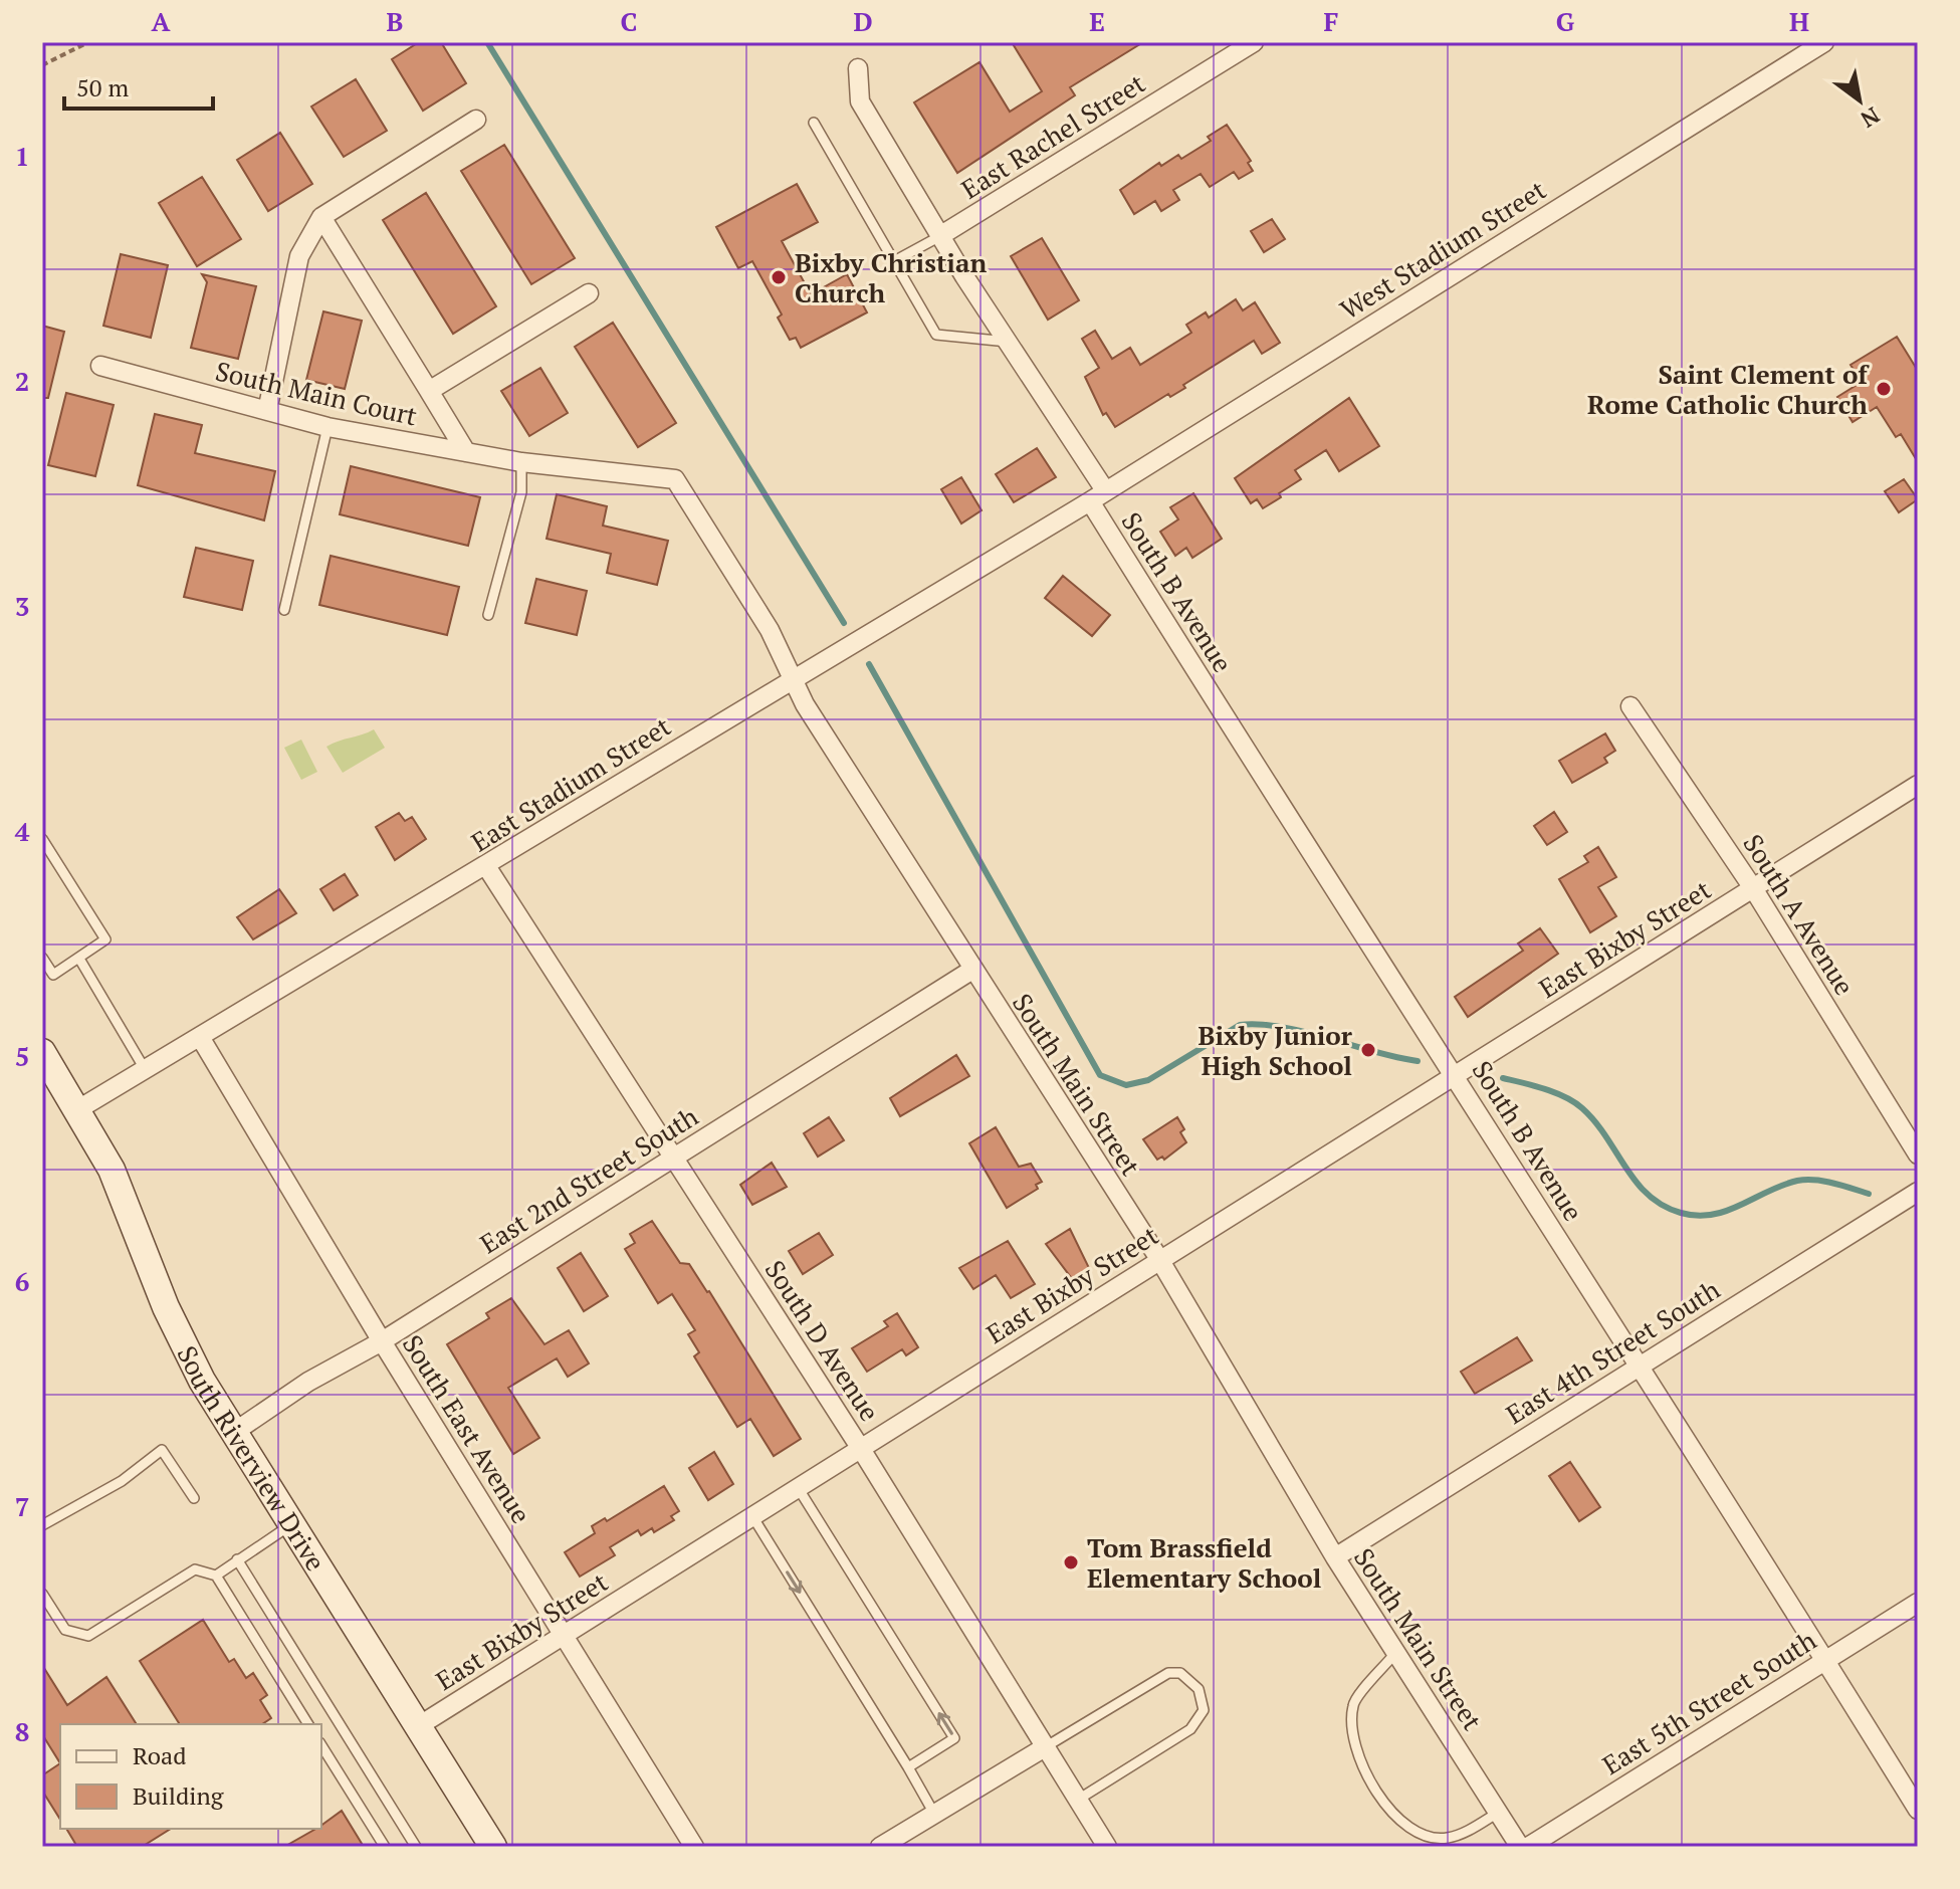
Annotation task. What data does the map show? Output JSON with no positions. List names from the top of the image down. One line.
{"streets":{"street":["East Rachel Street","West Stadium Street","South Main Court","South B Avenue","East Stadium Street","South A Avenue","East Bixby Street","South Main Street","East 2nd Street South","South D Avenue","East 4th Street South","South East Avenue","South Riverview Drive","East 5th Street South"]},"crossings":[["East Rachel Street","South B Avenue"],["West Stadium Street","South B Avenue"],["West Stadium Street","East Stadium Street"],["South Main Court","South Main Street"],["South B Avenue","East Stadium Street"],["South B Avenue","East Bixby Street"],["South B Avenue","East 4th Street South"],["South B Avenue","East 5th Street South"],["East Stadium Street","South Main Street"],["East Stadium Street","South D Avenue"],["East Stadium Street","South East Avenue"],["East Stadium Street","South Riverview Drive"],["South A Avenue","East Bixby Street"],["East Bixby Street","South Main Street"],["East Bixby Street","South D Avenue"],["East Bixby Street","South East Avenue"],["East Bixby Street","South Riverview Drive"],["South Main Street","East 2nd Street South"],["South Main Street","East 4th Street South"],["East 2nd Street South","South D Avenue"],["East 2nd Street South","South East Avenue"],["East 2nd Street South","South Riverview Drive"]],"places":["Bixby Christian Church","Saint Clement of Rome Catholic Church","Bixby Junior High School","Tom Brassfield Elementary School"],"legend":["Road","Building"],"scale_bar":"50 m","north":"bottom right","grid":{"columns":["A","B","C","D","E","F","G","H"],"rows":["1","2","3","4","5","6","7","8"]}}
